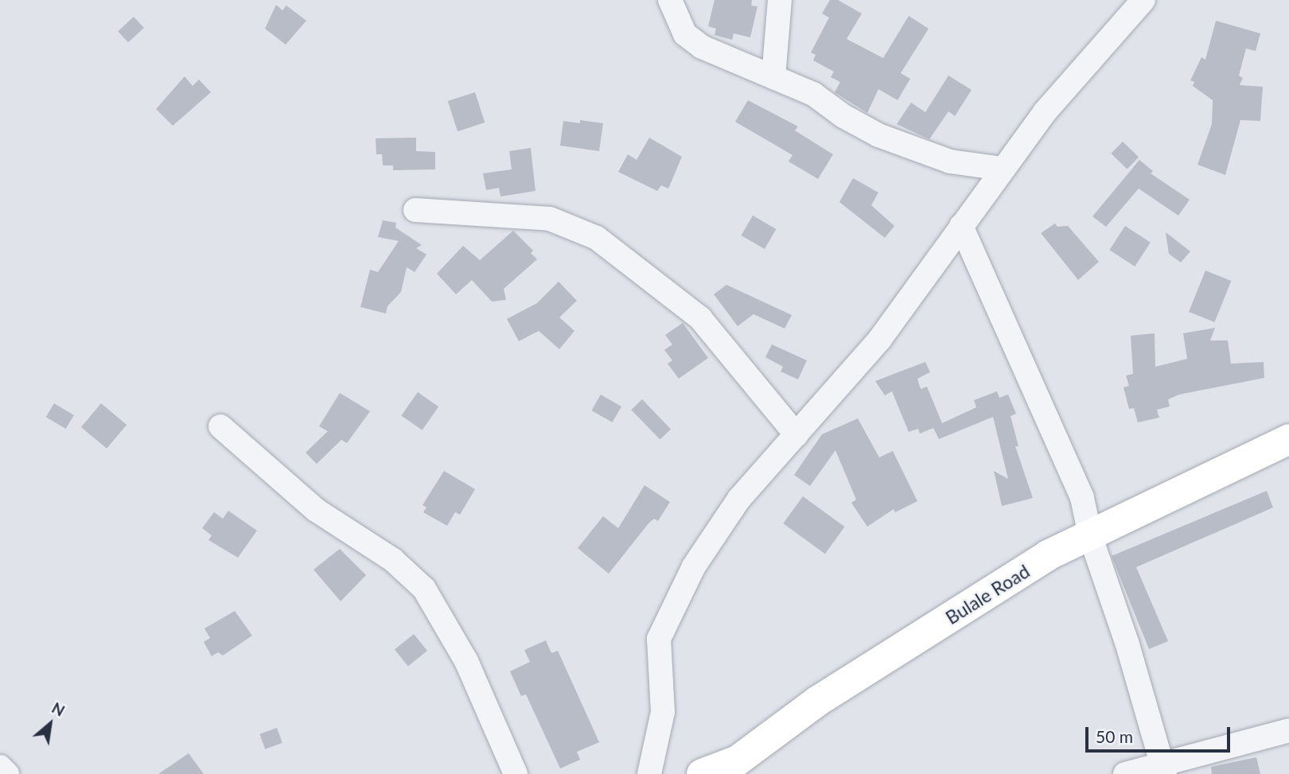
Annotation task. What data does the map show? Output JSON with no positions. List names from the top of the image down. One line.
{"streets":{"street":["Bulale Road"]},"scale_bar":"50 m","north":"top right"}
